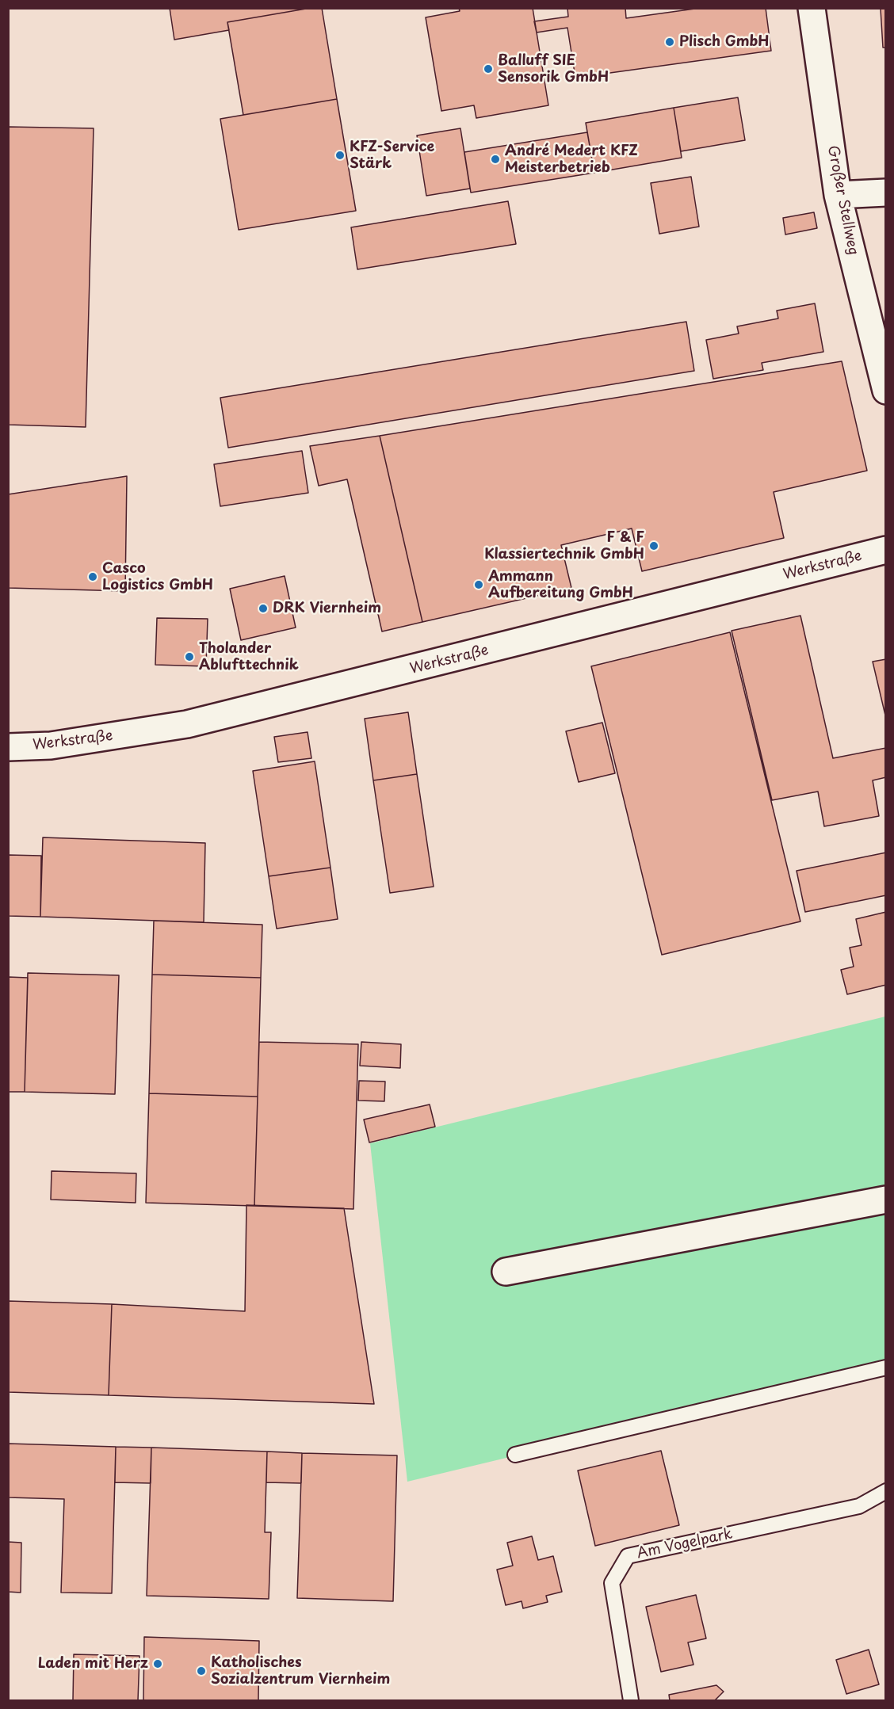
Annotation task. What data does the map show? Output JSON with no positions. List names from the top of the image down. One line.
{"streets":{"street":["Großer Stellweg","Werkstraße"],"lane":["Am Vogelpark"]},"places":["Plisch GmbH","Balluff SIE Sensorik GmbH","KFZ-Service Stärk","André Medert KFZ Meisterbetrieb","F & F Klassiertechnik GmbH","Casco Logistics GmbH","Ammann Aufbereitung GmbH","DRK Viernheim","Tholander Ablufttechnik","Laden mit Herz","Katholisches Sozialzentrum Viernheim"]}
